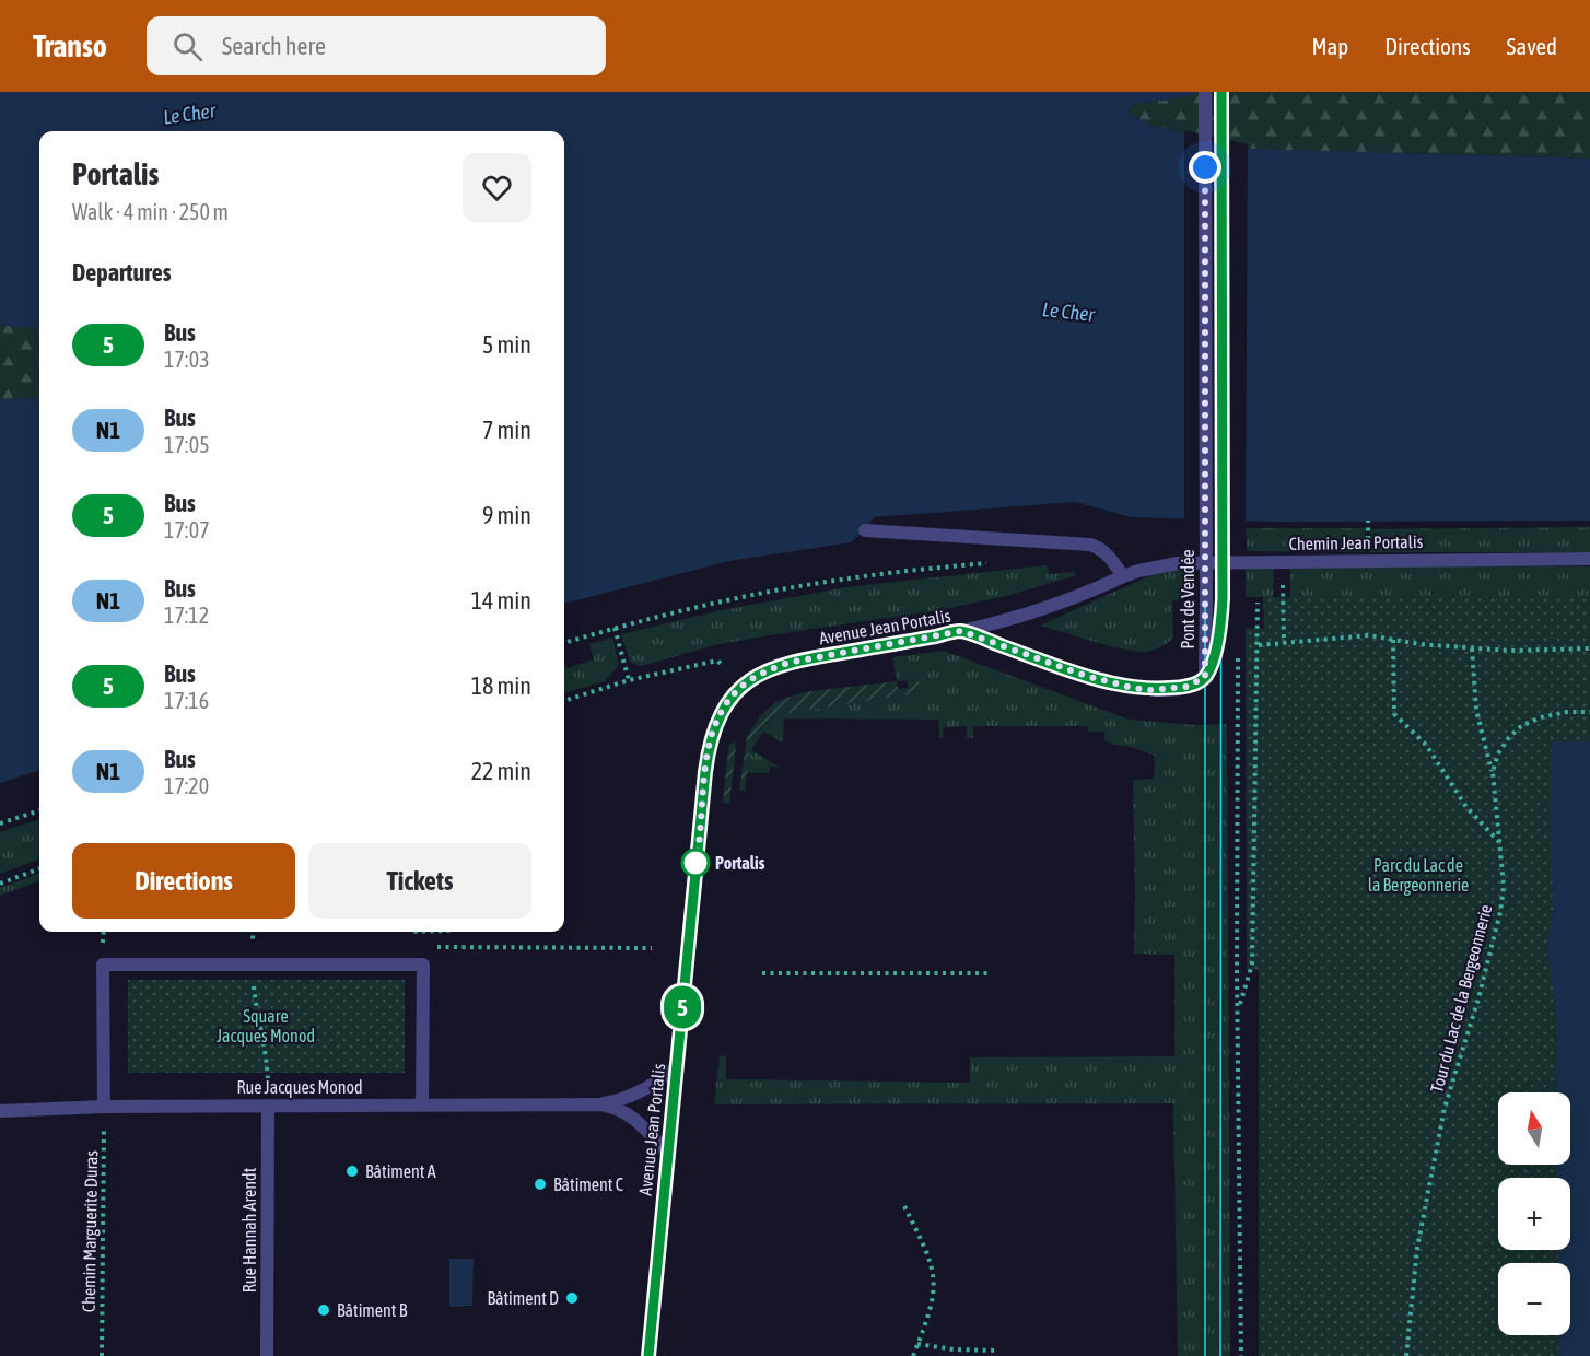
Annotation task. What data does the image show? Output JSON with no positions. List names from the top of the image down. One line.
{"streets":{"street":["Chemin Jean Portalis","Pont de Vendée","Avenue Jean Portalis","Rue Jacques Monod","Rue Hannah Arendt"],"path":["Tour du Lac de la Bergeonnerie","Chemin Marguerite Duras"]},"crossings":[["Chemin Jean Portalis","Avenue Jean Portalis"],["Avenue Jean Portalis","Rue Jacques Monod"],["Rue Jacques Monod","Rue Hannah Arendt"],["Rue Jacques Monod","Chemin Marguerite Duras"]],"water":["Le Cher"],"parks":["Parc du Lac de la Bergeonnerie","Square Jacques Monod"],"places":["Portalis","Bâtiment A","Bâtiment C","Bâtiment D","Bâtiment B"],"lines":["bus line 5"],"north":"top","page":{"header":"Transo","search":"Search here","nav":["Map","Directions","Saved"],"on_map":"5","heading":[["Portalis","Walk · 4 min · 250 m"],"Departures"],"list":[{"mark":"5","name":"Bus","note":"17:03","value":"5 min"},{"mark":"N1","name":"Bus","note":"17:05","value":"7 min"},{"mark":"5","name":"Bus","note":"17:07","value":"9 min"},{"mark":"N1","name":"Bus","note":"17:12","value":"14 min"},{"mark":"5","name":"Bus","note":"17:16","value":"18 min"},{"mark":"N1","name":"Bus","note":"17:20","value":"22 min"}],"buttons":["Directions","Tickets"],"map_buttons":["+","−"]}}
